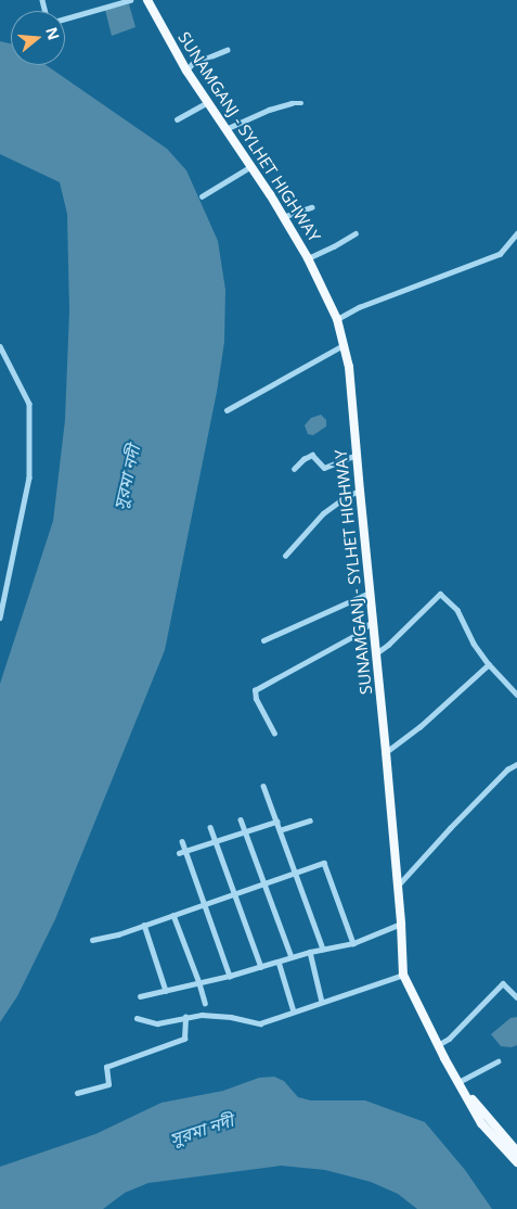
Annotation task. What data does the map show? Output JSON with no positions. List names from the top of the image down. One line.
{"streets":{"main road":["SUNAMGANJ - SYLHET HIGHWAY"]},"water":["সুরমা নদী"],"north":"right"}
